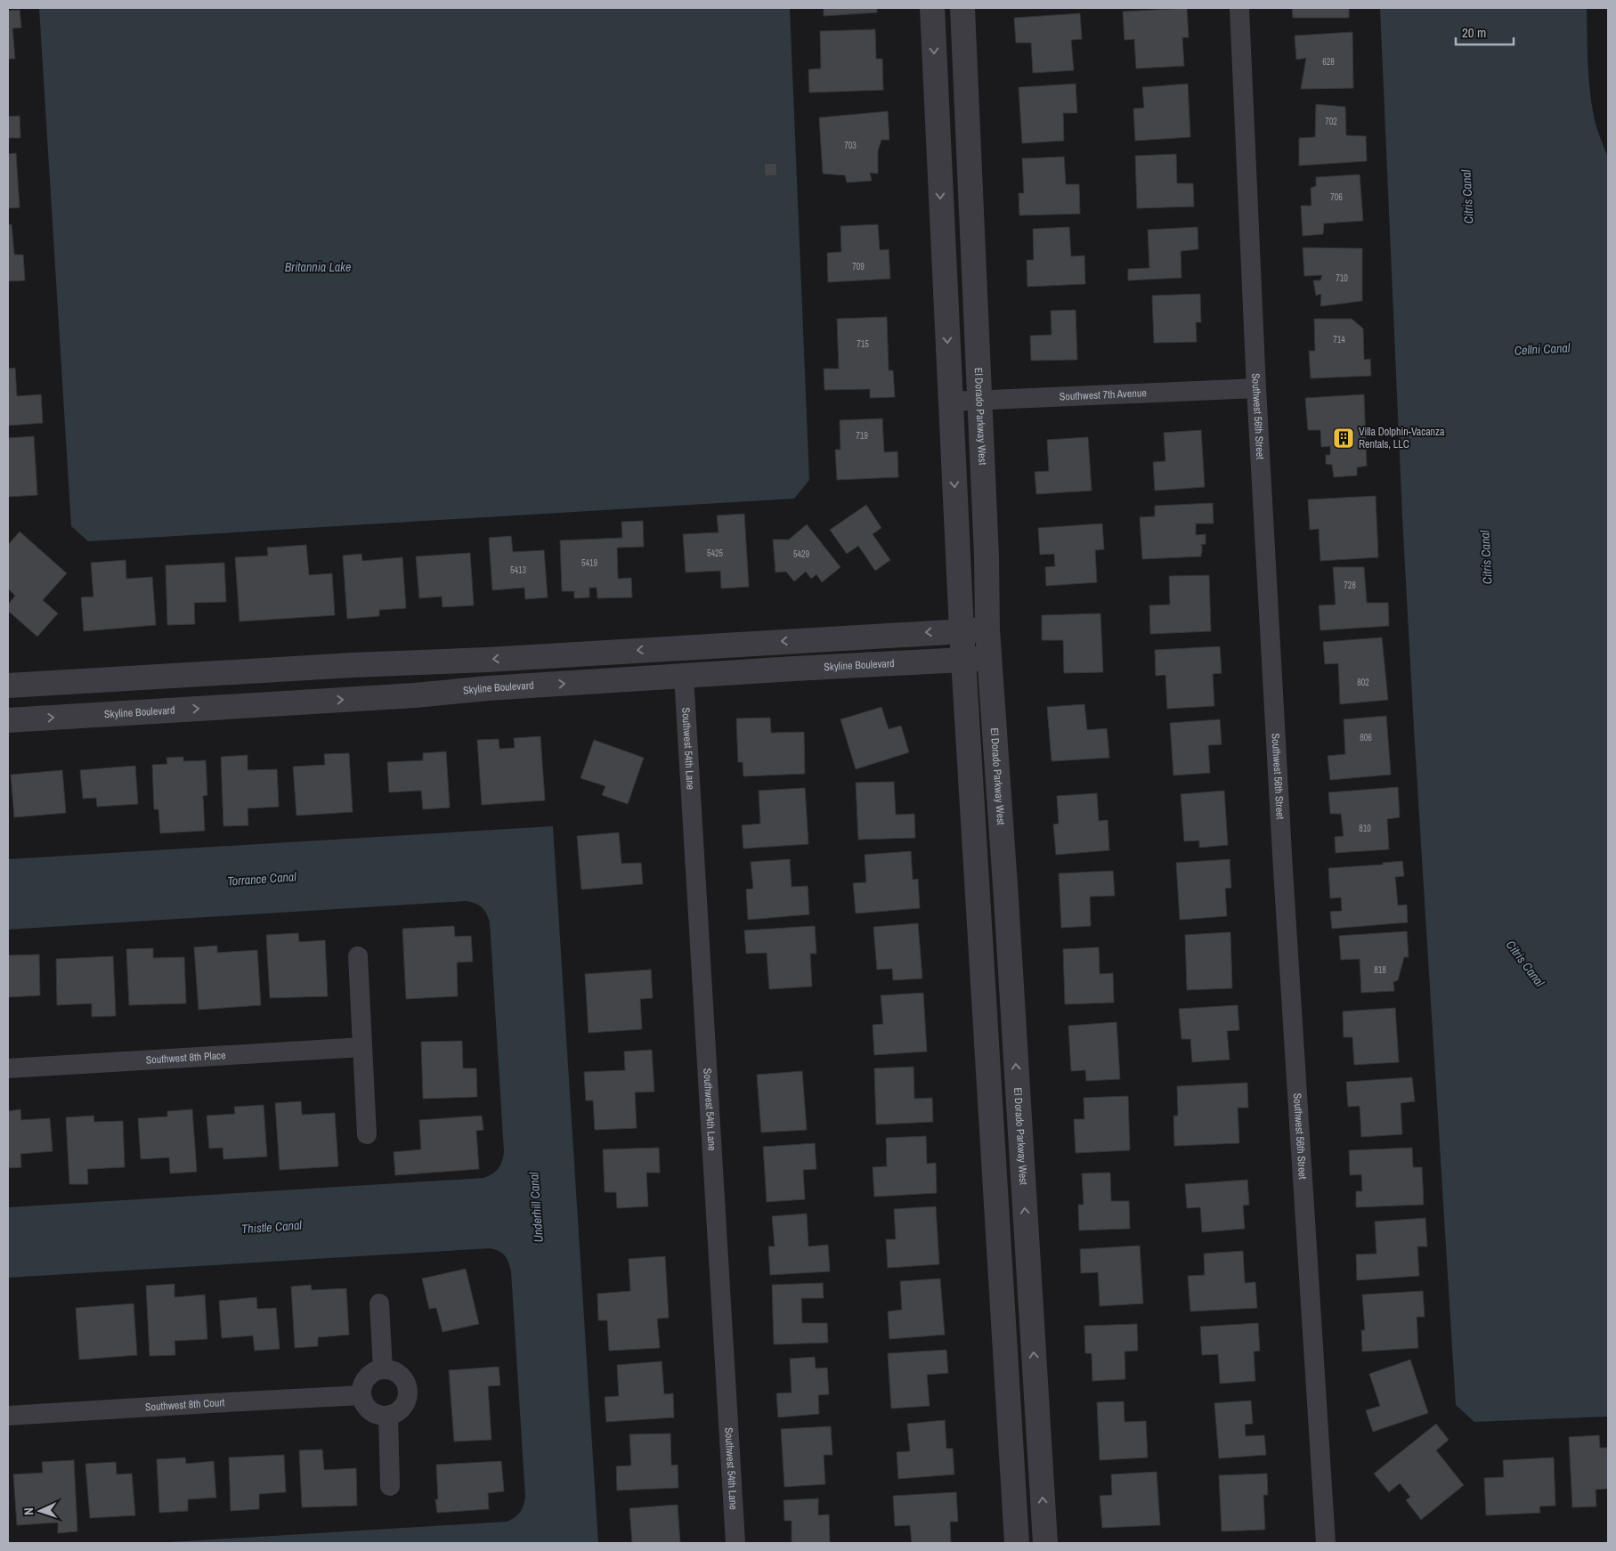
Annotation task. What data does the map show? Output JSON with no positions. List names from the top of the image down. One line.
{"streets":{"street":["Southwest 7th Avenue","El Dorado Parkway West","Southwest 56th Street","Skyline Boulevard","Southwest 54th Lane","Southwest 8th Place","Southwest 8th Court"]},"crossings":[["Southwest 7th Avenue","El Dorado Parkway West"],["Southwest 7th Avenue","Southwest 56th Street"],["El Dorado Parkway West","Skyline Boulevard"],["Skyline Boulevard","Southwest 54th Lane"]],"water":["Citris Canal","Britannia Lake","Cellni Canal","Torrance Canal","Underhill Canal","Thistle Canal"],"places":{"building":["Villa Dolphin-Vacanza Rentals, LLC"]},"house_numbers":["628","702","703","706","709","710","714","715","719","5425","5429","5419","5413","728","802","806","810","818"],"scale_bar":"20 m","north":"left"}
